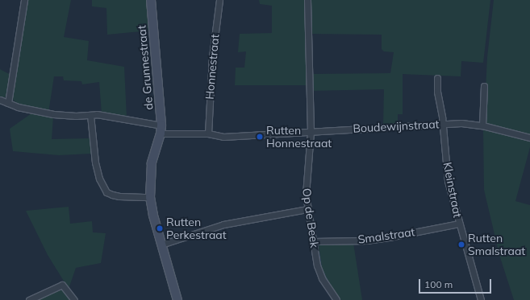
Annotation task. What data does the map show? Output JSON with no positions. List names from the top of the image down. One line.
{"streets":{"street":["Honnestraat","de Grunnestraat","Boudewijnstraat","Kleinstraat","Op de Beek","Smalstraat"]},"crossings":[["Honnestraat","Boudewijnstraat"],["de Grunnestraat","Boudewijnstraat"],["Boudewijnstraat","Kleinstraat"],["Boudewijnstraat","Op de Beek"],["Kleinstraat","Smalstraat"],["Op de Beek","Smalstraat"]],"places":["Rutten Honnestraat","Rutten Perkestraat","Rutten Smalstraat"],"scale_bar":"100 m"}
